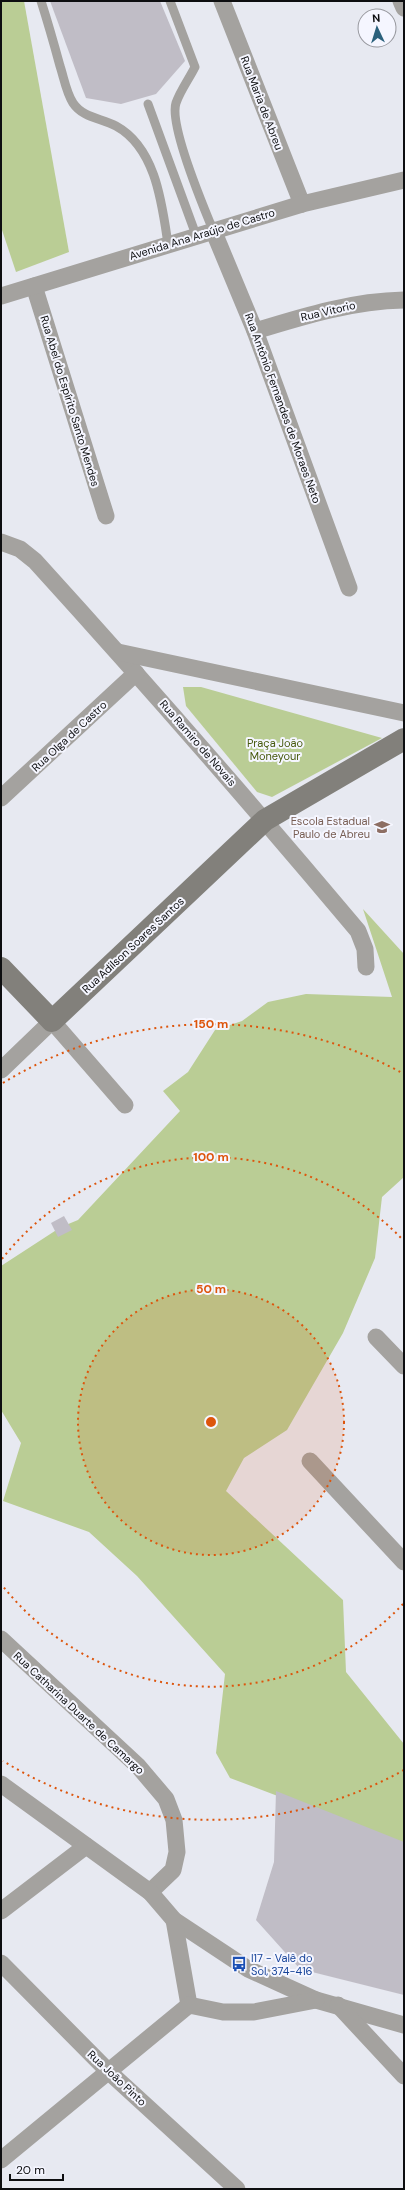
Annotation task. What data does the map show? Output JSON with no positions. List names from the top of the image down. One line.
{"streets":{"street":["Rua Maria de Abreu","Avenida Ana Araújo de Castro","Rua Vitorio","Rua Abel do Espírito Santo Mendes","Rua Antônio Fernandes de Moraes Neto","Rua Olga de Castro","Rua Ramiro de Novais","Rua Adilson Soares Santos","Rua Catharina Duarte de Camargo","Rua João Pinto"]},"crossings":[["Rua Maria de Abreu","Avenida Ana Araújo de Castro"],["Avenida Ana Araújo de Castro","Rua Abel do Espírito Santo Mendes"],["Avenida Ana Araújo de Castro","Rua Antônio Fernandes de Moraes Neto"],["Rua Vitorio","Rua Antônio Fernandes de Moraes Neto"],["Rua Olga de Castro","Rua Ramiro de Novais"],["Rua Ramiro de Novais","Rua Adilson Soares Santos"]],"parks":["Praça João Moneyour"],"places":{"school or university":["Escola Estadual Paulo de Abreu"],"bus stop":["I17 - Valê do Sol, 374-416"]},"scale_bar":"20 m","north":"top","rings":["150 m","100 m","50 m"]}
